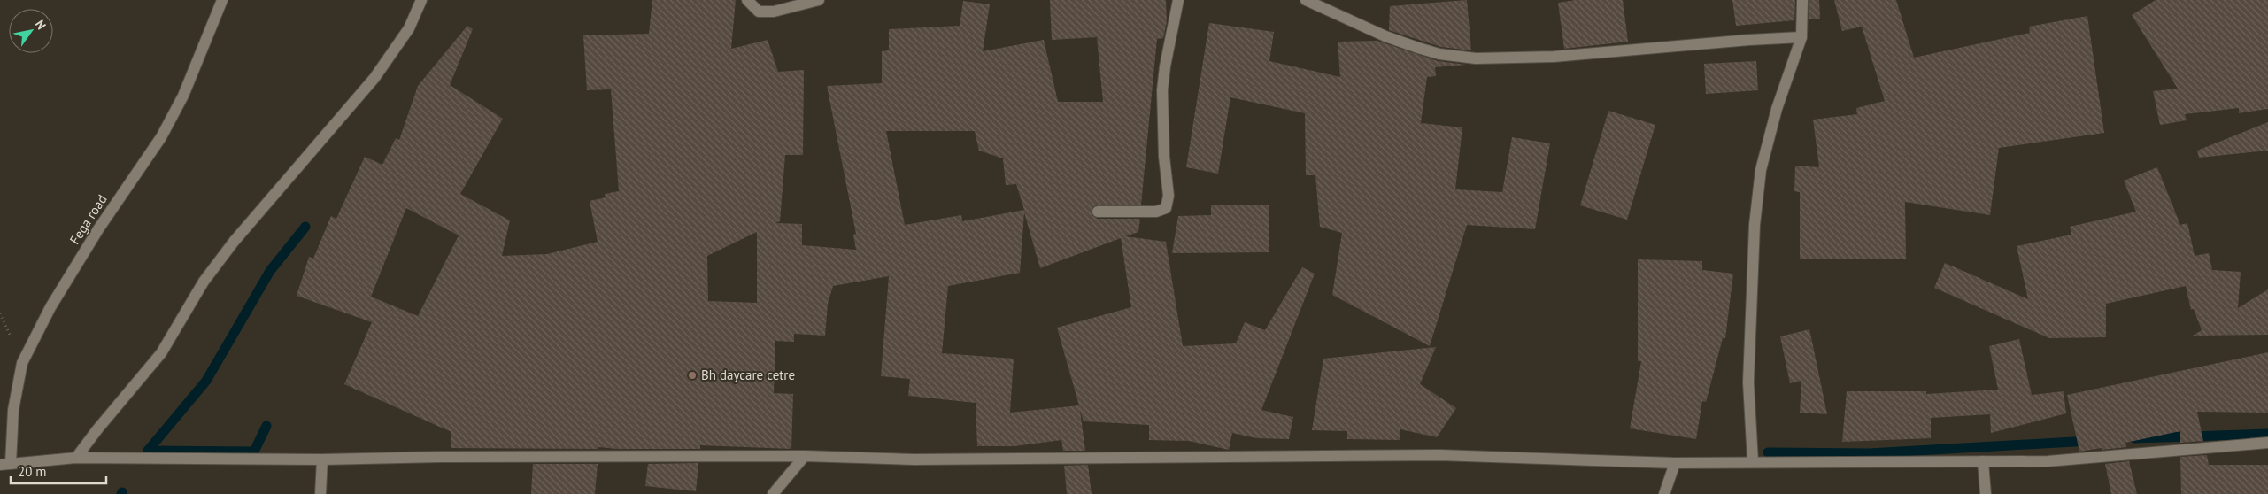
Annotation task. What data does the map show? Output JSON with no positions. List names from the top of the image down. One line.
{"streets":{"street":["Fega road"]},"places":["Bh daycare cetre"],"scale_bar":"20 m","north":"top right"}
